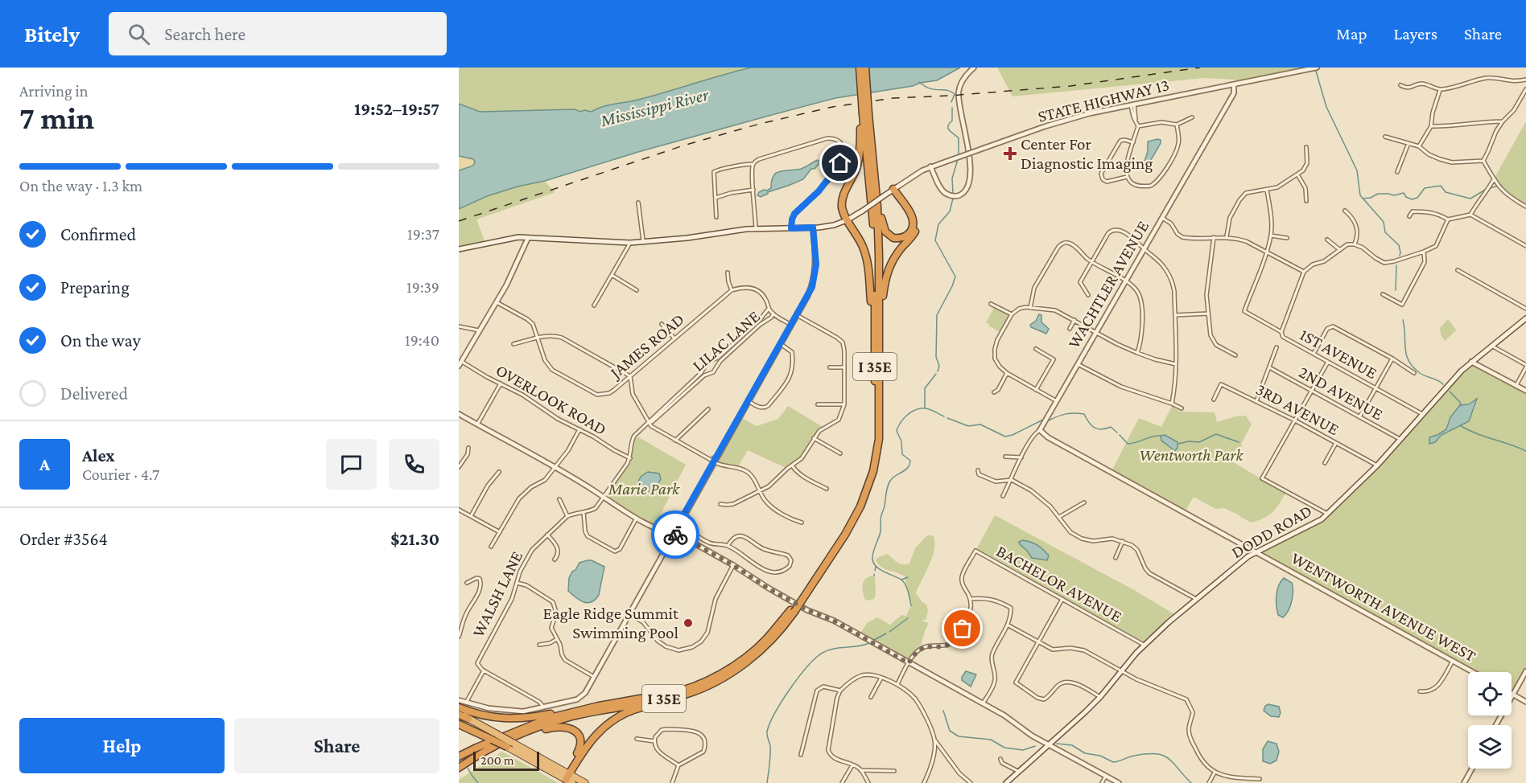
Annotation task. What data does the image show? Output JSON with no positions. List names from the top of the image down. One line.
{"streets":{"highway":["I 35E"],"main road":["DODD ROAD"],"street":["STATE HIGHWAY 13","WACHTLER AVENUE","LILAC LANE","JAMES ROAD","1ST AVENUE","2ND AVENUE","OVERLOOK ROAD","3RD AVENUE","BACHELOR AVENUE","WALSH LANE","WENTWORTH AVENUE WEST"]},"crossings":[["STATE HIGHWAY 13","WACHTLER AVENUE"],["WACHTLER AVENUE","WENTWORTH AVENUE WEST"],["LILAC LANE","OVERLOOK ROAD"],["LILAC LANE","WALSH LANE"],["1ST AVENUE","DODD ROAD"],["2ND AVENUE","DODD ROAD"],["3RD AVENUE","DODD ROAD"],["DODD ROAD","BACHELOR AVENUE"],["DODD ROAD","WENTWORTH AVENUE WEST"]],"water":["Mississippi River"],"parks":["Wentworth Park","Marie Park"],"places":{"health":["Center For Diagnostic Imaging"],"other":["Eagle Ridge Summit Swimming Pool"]},"scale_bar":"200 m","page":{"header":"Bitely","search":"Search here","nav":["Map","Layers","Share"],"heading":["7 min","Arriving in","19:52–19:57"],"panel":["Alex","Courier · 4.7","Order #3564","$21.30"],"bar":"On the way · 1.3 km","list":[["Confirmed","19:37"],["Preparing","19:39"],["On the way","19:40"],"Delivered"],"round":"A","buttons":["Help","Share"],"scale":"200 m"}}
